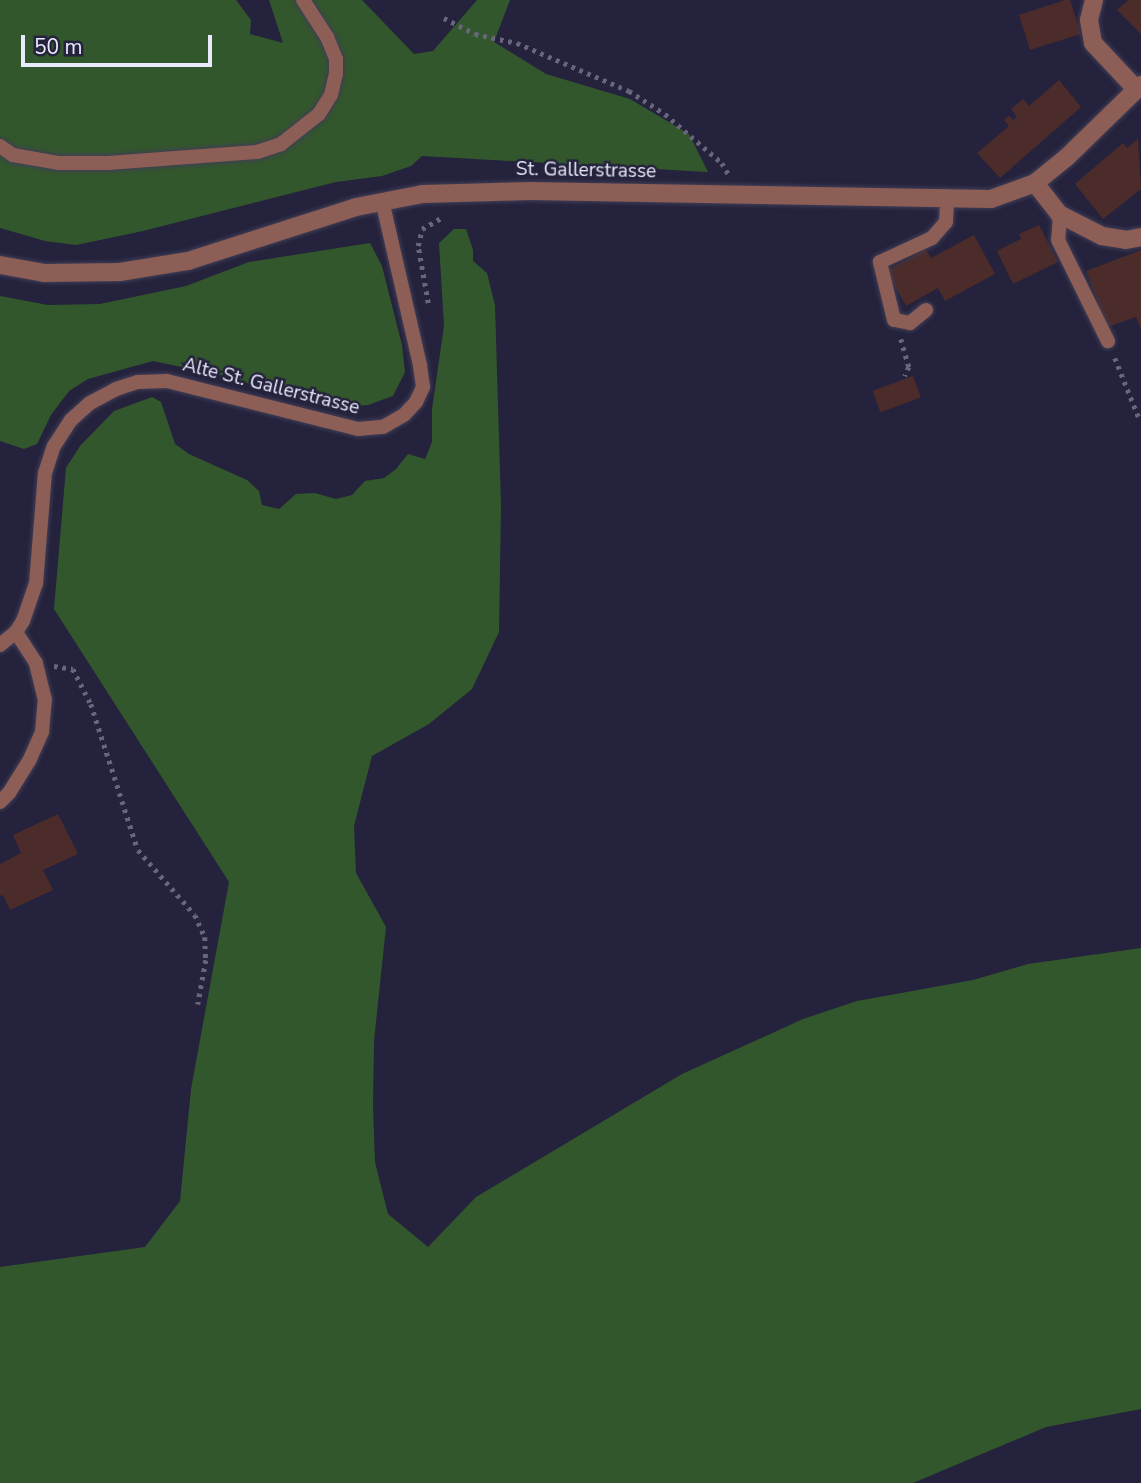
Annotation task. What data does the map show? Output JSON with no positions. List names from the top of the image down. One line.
{"streets":{"street":["St. Gallerstrasse"],"lane":["Alte St. Gallerstrasse"]},"crossings":[["St. Gallerstrasse","Alte St. Gallerstrasse"]],"scale_bar":"50 m"}
